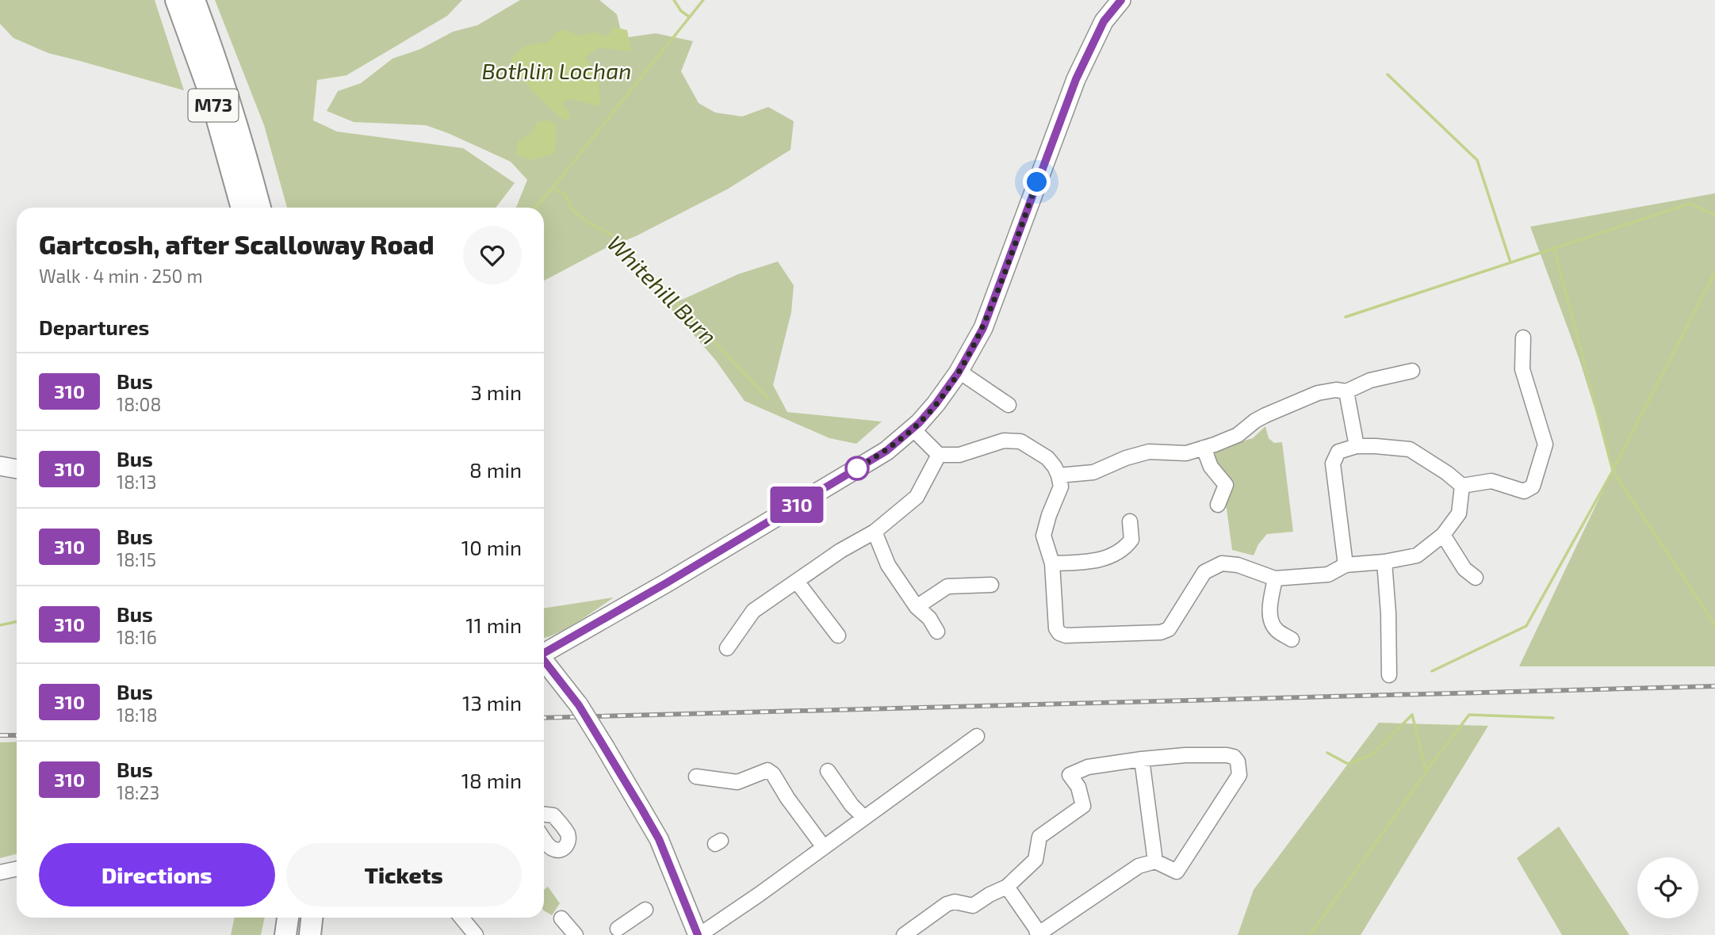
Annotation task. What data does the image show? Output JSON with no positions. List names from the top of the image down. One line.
{"streets":{"highway":["M73"]},"water":["Bothlin Lochan","Whitehill Burn"],"lines":["bus line 310"],"page":{"on_map":"310","heading":[["Gartcosh, after Scalloway Road","Walk · 4 min · 250 m"],"Departures"],"list":[{"mark":"310","name":"Bus","note":"18:08","value":"3 min"},{"mark":"310","name":"Bus","note":"18:13","value":"8 min"},{"mark":"310","name":"Bus","note":"18:15","value":"10 min"},{"mark":"310","name":"Bus","note":"18:16","value":"11 min"},{"mark":"310","name":"Bus","note":"18:18","value":"13 min"},{"mark":"310","name":"Bus","note":"18:23","value":"18 min"}],"buttons":["Directions","Tickets"]}}
